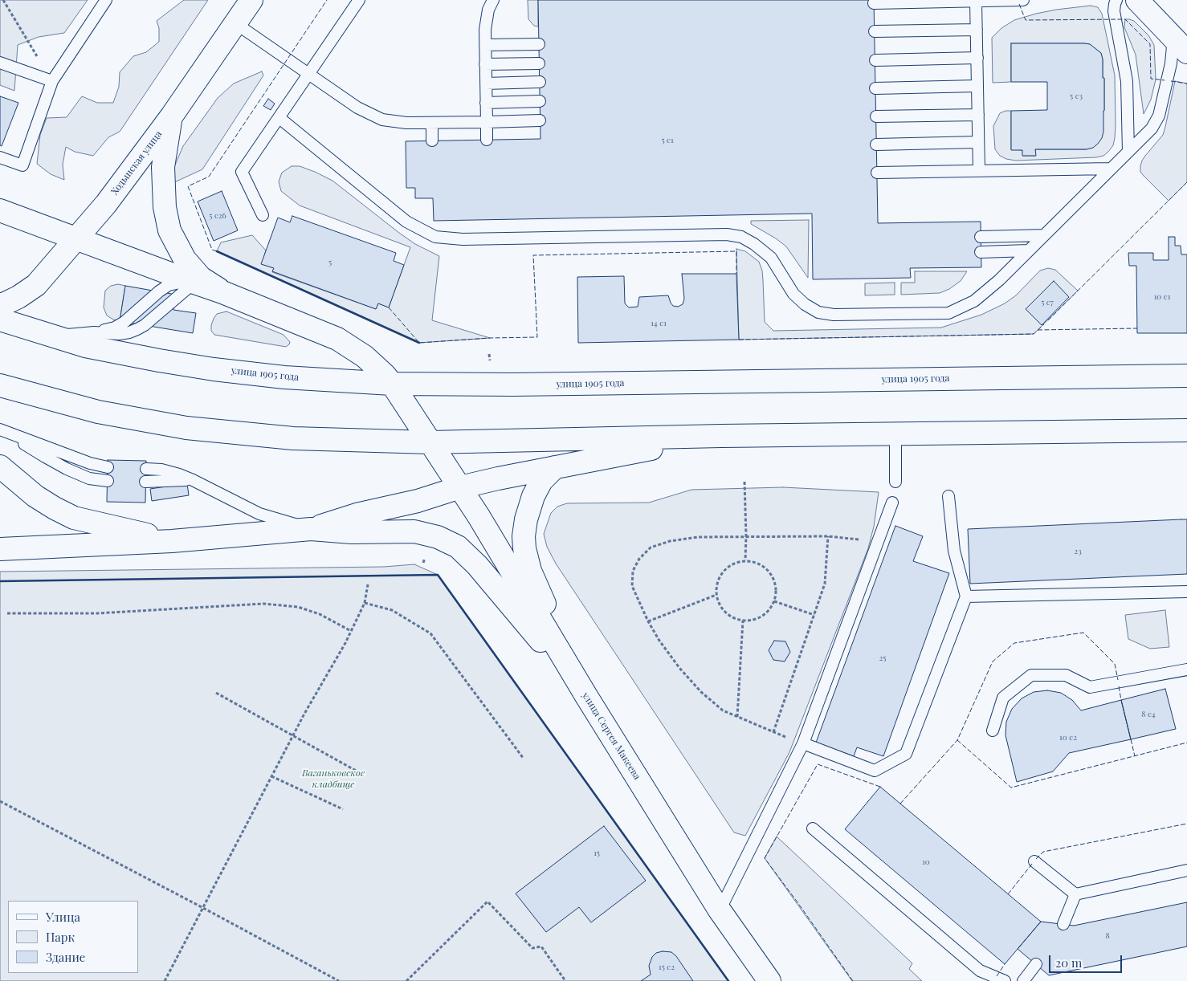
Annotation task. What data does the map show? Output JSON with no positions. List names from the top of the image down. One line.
{"streets":{"main road":["Ходынская улица","улица 1905 года","улица Сергея Макеева"]},"crossings":[["улица 1905 года","улица Сергея Макеева"]],"parks":["Ваганьковское кладбище"],"house_numbers":["5 с3","5 c1","5 c26","5","10 с1","5 c7","14 с1","23","25","8 с4","10 с2","15","10","8","15 с2"],"legend":["Улица","Парк","Здание"],"scale_bar":"20 m"}
